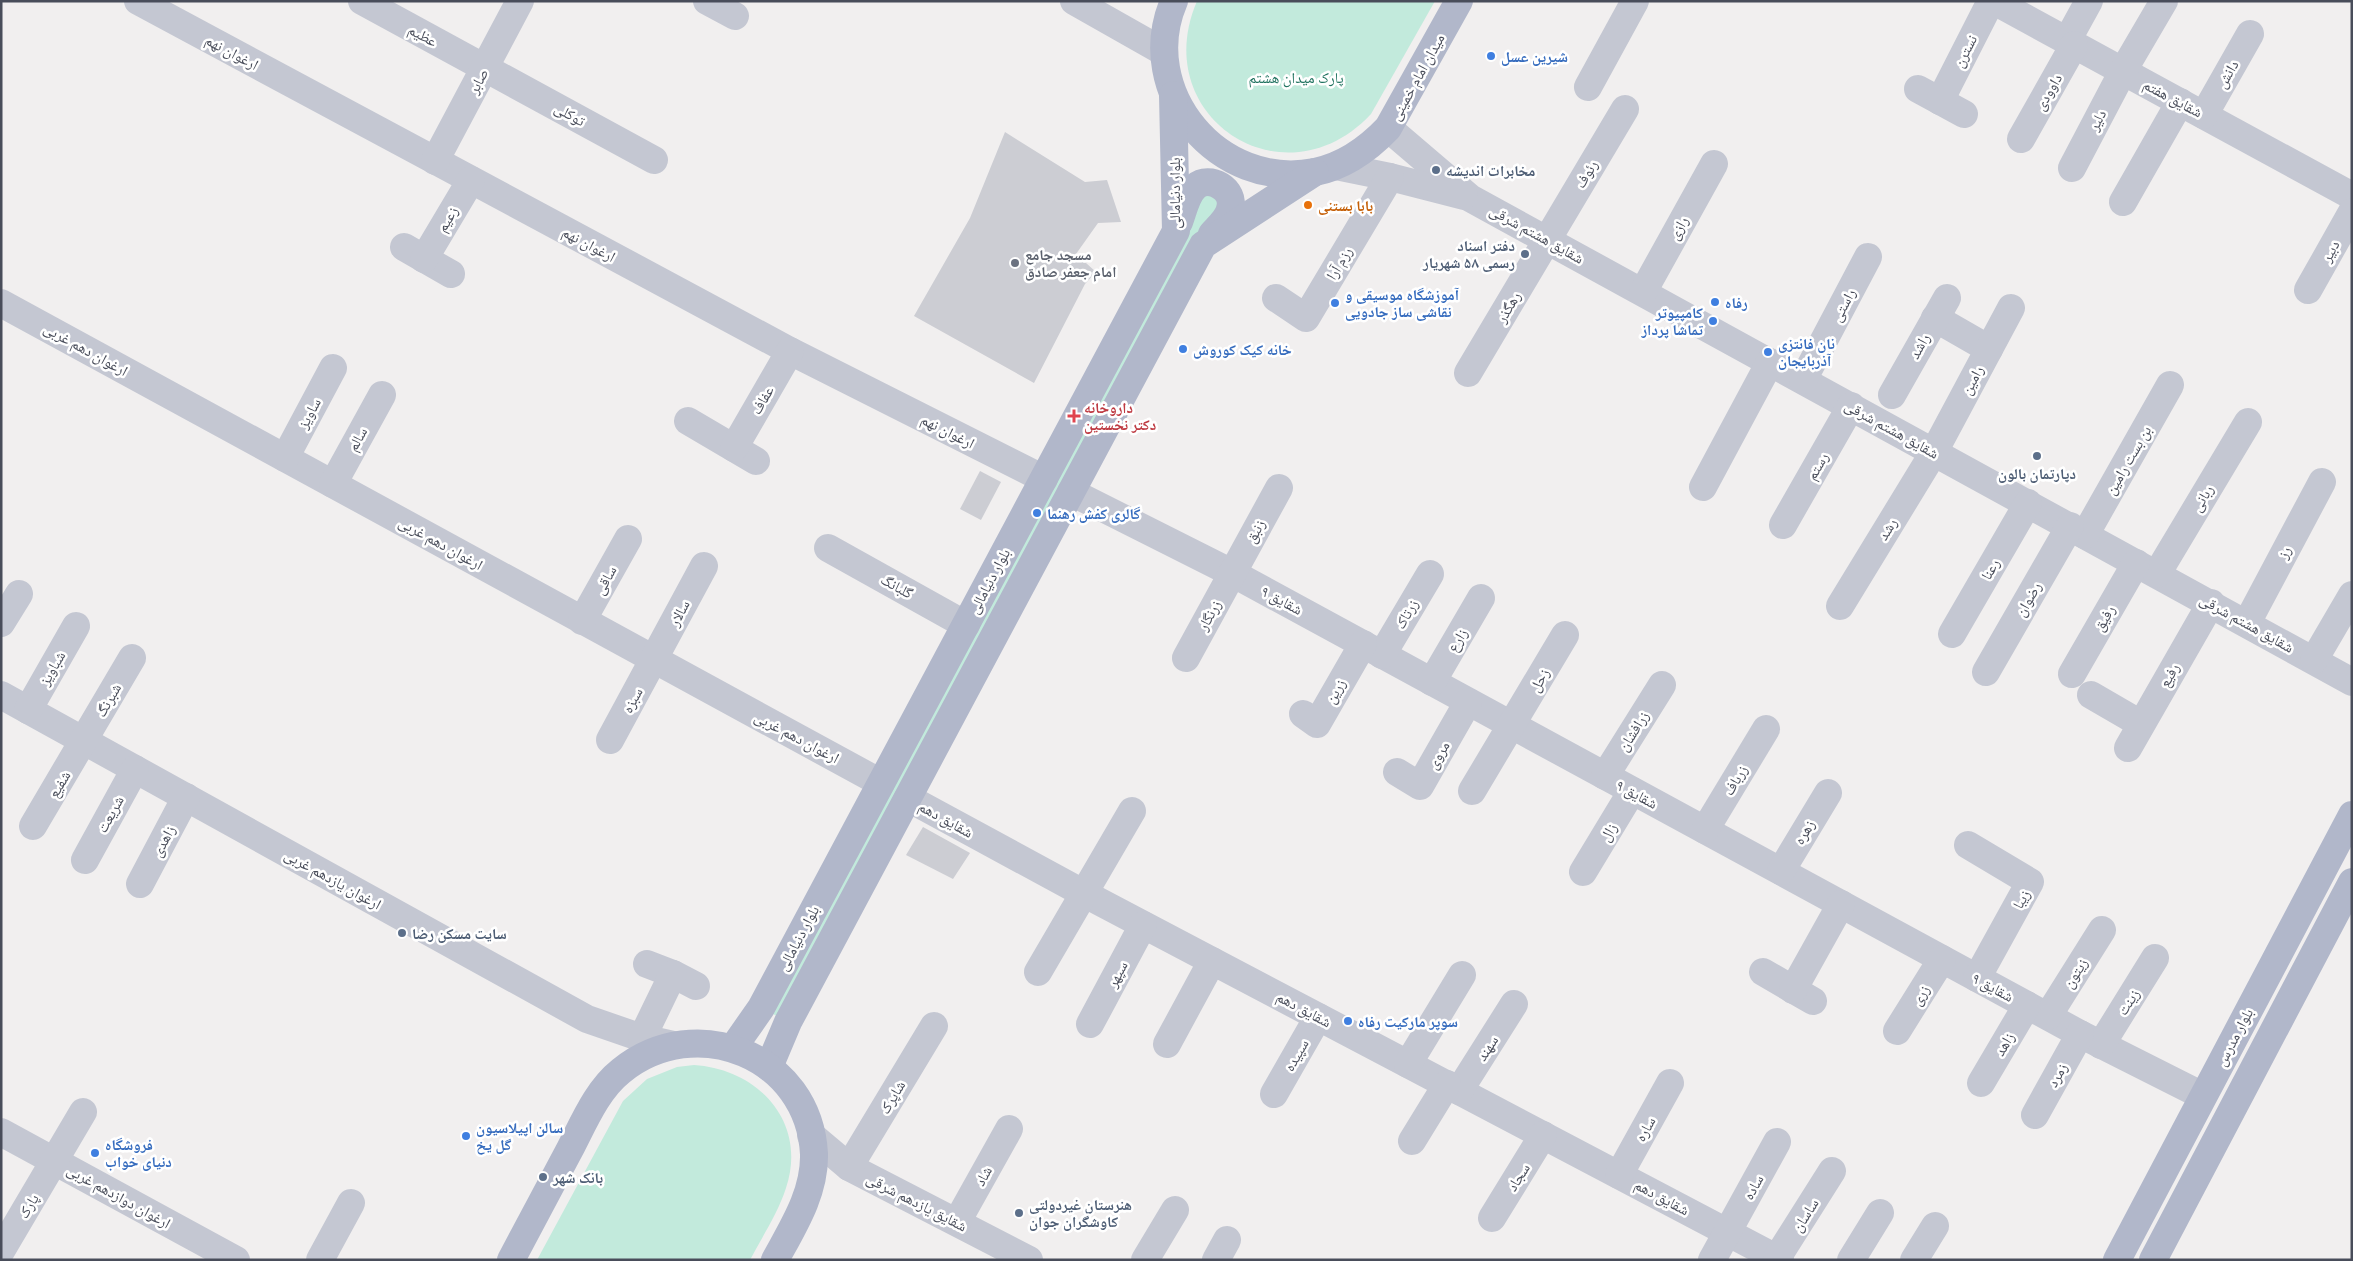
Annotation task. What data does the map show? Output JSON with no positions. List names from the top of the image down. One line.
{"streets":{"main road":["میدان امام خمینی","بلوار دنیامالی","بلوار مدرس"],"street":["عظیم","نسترن","ارغوان نهم","دانش","صابر","داوودی","شقایق هفتم","توکلی","دلیر","رئوف","زعیم","رازی","شقایق هشتم شرقی","دبیر","رزم آرا","راستی","رهگذر","راشد","ارغوان دهم غربی","رامین","عفاف","ساویز","سالم","بن بست رامین","رستم","ربانی","رشد","زنبق","رز","رعنا","ساقی","گلبانگ","رضوان","شقایق ۹","سالار","زرتاک","زرنگار","رفیق","زارع","شباویز","رفیع","زحل","زرین","شبرنگ","سبزه","زرافشان","مروی","زرباف","شفیع","شریعت","شقایق دهم","زال","زهره","زاهدی","ارغوان یازدهم غربی","زیبا","زیتون","سپهر","زری","زینت","زاهد","سهند","سپیده","زمرد","شاپرک","ساره","شاد","سجاد","ساده","ارغوان دوازدهم غربی","شقایق یازدهم شرقی","پارک","ساسان"]},"crossings":[["عظیم","صابر"],["عظیم","توکلی"],["نسترن","شقایق هفتم"],["ارغوان نهم","صابر"],["ارغوان نهم","بلوار دنیامالی"],["ارغوان نهم","زعیم"],["ارغوان نهم","عفاف"],["دانش","شقایق هفتم"],["میدان امام خمینی","بلوار دنیامالی"],["میدان امام خمینی","شقایق هشتم شرقی"],["صابر","توکلی"],["داوودی","شقایق هفتم"],["شقایق هفتم","دلیر"],["رئوف","شقایق هشتم شرقی"],["رئوف","رهگذر"],["بلوار دنیامالی","شقایق هشتم شرقی"],["بلوار دنیامالی","ارغوان دهم غربی"],["بلوار دنیامالی","گلبانگ"],["بلوار دنیامالی","شقایق ۹"],["بلوار دنیامالی","شقایق دهم"],["رازی","شقایق هشتم شرقی"],["شقایق هشتم شرقی","رزم آرا"],["شقایق هشتم شرقی","راستی"],["شقایق هشتم شرقی","رهگذر"],["شقایق هشتم شرقی","رامین"],["شقایق هشتم شرقی","بن بست رامین"],["شقایق هشتم شرقی","رستم"],["شقایق هشتم شرقی","ربانی"],["شقایق هشتم شرقی","رشد"],["شقایق هشتم شرقی","رز"],["شقایق هشتم شرقی","رعنا"],["شقایق هشتم شرقی","رضوان"],["شقایق هشتم شرقی","رفیق"],["شقایق هشتم شرقی","رفیع"],["راشد","رامین"],["ارغوان دهم غربی","ساویز"],["ارغوان دهم غربی","سالم"],["ارغوان دهم غربی","ساقی"],["ارغوان دهم غربی","سالار"],["ارغوان دهم غربی","سبزه"],["رامین","رشد"],["بن بست رامین","رضوان"],["ربانی","رفیق"],["زنبق","شقایق ۹"],["زنبق","زرنگار"],["شقایق ۹","زرتاک"],["شقایق ۹","زرنگار"],["شقایق ۹","زارع"],["شقایق ۹","زحل"],["شقایق ۹","زرین"],["شقایق ۹","زرافشان"],["شقایق ۹","مروی"],["شقایق ۹","زرباف"],["شقایق ۹","زال"],["شقایق ۹","زهره"],["شقایق ۹","زیبا"],["شقایق ۹","زیتون"],["شقایق ۹","زری"],["شقایق ۹","زینت"],["شقایق ۹","بلوار مدرس"],["شقایق ۹","زاهد"],["شقایق ۹","زمرد"],["سالار","سبزه"],["زرتاک","زرین"],["شباویز","ارغوان یازدهم غربی"],["شبرنگ","شفیع"],["شبرنگ","ارغوان یازدهم غربی"],["شفیع","ارغوان یازدهم غربی"],["شریعت","ارغوان یازدهم غربی"],["شقایق دهم","سپهر"],["شقایق دهم","سهند"],["شقایق دهم","سپیده"],["شقایق دهم","ساره"],["شقایق دهم","سجاد"],["شقایق دهم","ساده"],["شقایق دهم","ساسان"],["زاهدی","ارغوان یازدهم غربی"],["زیتون","زاهد"],["زینت","زمرد"],["شاپرک","شقایق یازدهم شرقی"],["شاد","شقایق یازدهم شرقی"],["ارغوان دوازدهم غربی","پارک"]],"parks":["پارک میدان هشتم"],"places":{"other":["شیرین عسل","مخابرات اندیشه","بابا بستنی","دفتر اسناد رسمی ۵۸ شهریار","مسجد جامع امام جعفر صادق","رفاه","آموزشگاه موسیقی و نقاشی ساز جادویی","کامپیوتر تماشا پرداز","خانه کیک کوروش","نان فانتزی آذربایجان","دپارتمان بالون","گالری کفش رهنما","سایت مسکن رضا","سوپر مارکیت رفاه","سالن اپیلاسیون گل یخ","فروشگاه دنیای خواب","بانک شهر","هنرستان غیردولتی کاوشگران جوان"],"health":["داروخانه دکتر نخستین"]}}
